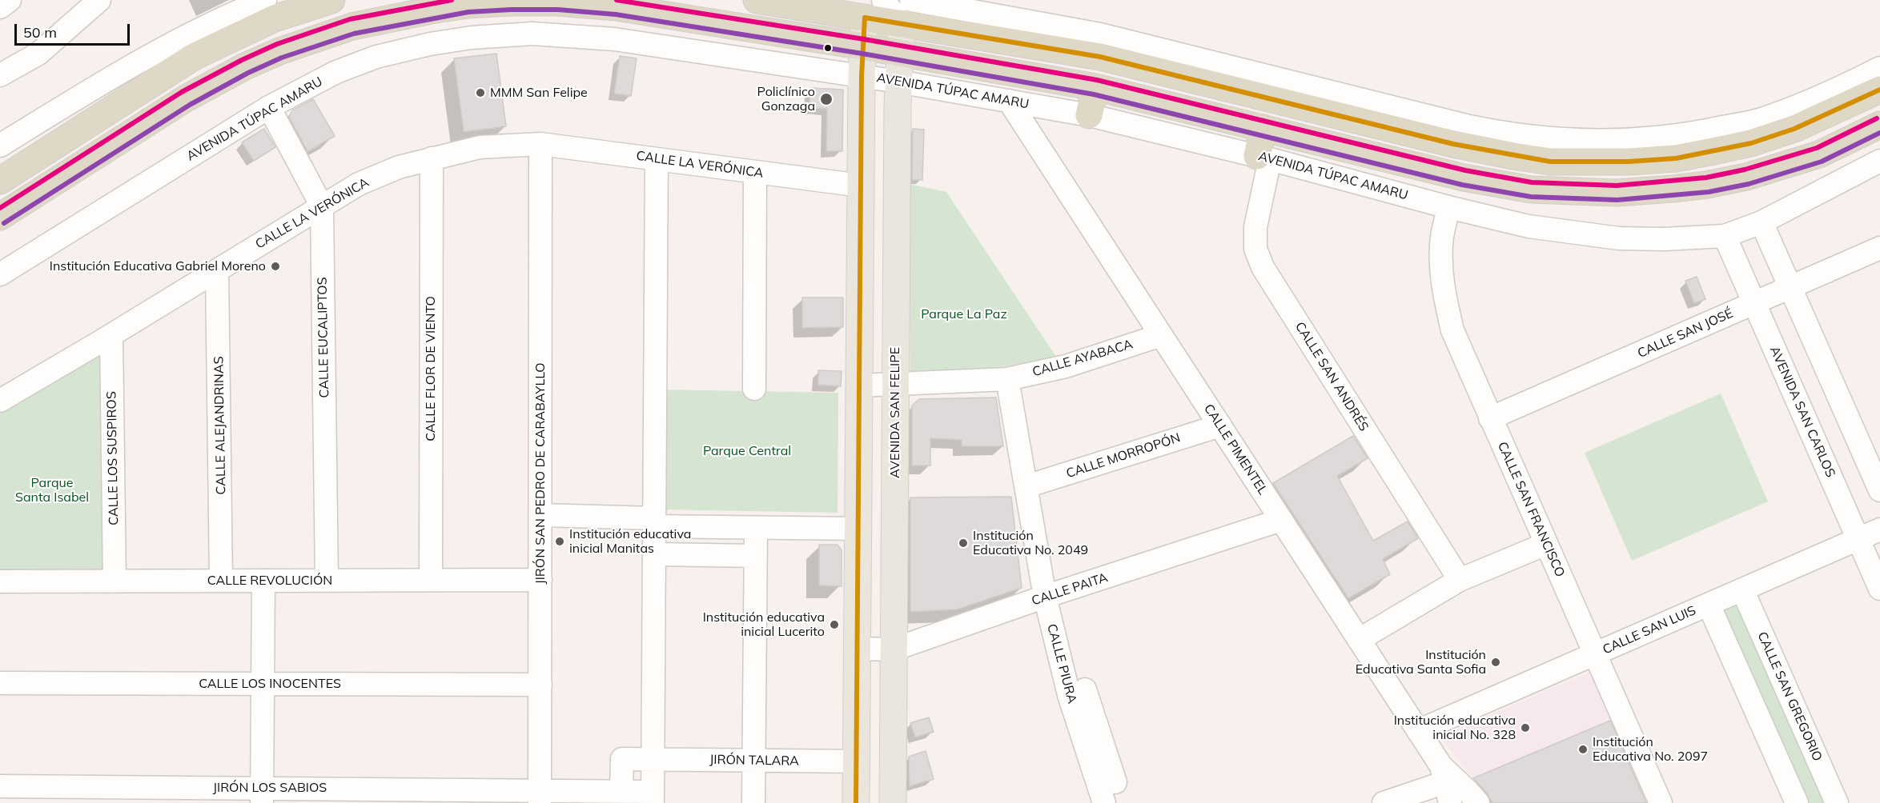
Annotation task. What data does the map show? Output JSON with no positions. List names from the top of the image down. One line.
{"streets":{"main road":["AVENIDA SAN FELIPE"],"street":["AVENIDA TÚPAC AMARU","CALLE LA VERÓNICA","CALLE SAN JOSÉ","CALLE EUCALIPTOS","CALLE AYABACA","CALLE FLOR DE VIENTO","CALLE SAN ANDRÉS","AVENIDA SAN CARLOS","CALLE ALEJANDRINAS","CALLE PIMENTEL","CALLE MORROPÓN","CALLE LOS SUSPIROS","JIRÓN SAN PEDRO DE CARABAYLLO","CALLE SAN FRANCISCO","CALLE REVOLUCIÓN","CALLE PAITA","CALLE SAN LUIS","CALLE PIURA","CALLE LOS INOCENTES","CALLE SAN GREGORIO","JIRÓN TALARA","JIRÓN LOS SABIOS"]},"crossings":[["AVENIDA TÚPAC AMARU","CALLE EUCALIPTOS"],["AVENIDA TÚPAC AMARU","CALLE SAN ANDRÉS"],["AVENIDA TÚPAC AMARU","AVENIDA SAN CARLOS"],["AVENIDA TÚPAC AMARU","AVENIDA SAN FELIPE"],["AVENIDA TÚPAC AMARU","CALLE PIMENTEL"],["AVENIDA TÚPAC AMARU","CALLE SAN FRANCISCO"],["CALLE LA VERÓNICA","CALLE EUCALIPTOS"],["CALLE LA VERÓNICA","CALLE FLOR DE VIENTO"],["CALLE LA VERÓNICA","CALLE ALEJANDRINAS"],["CALLE LA VERÓNICA","CALLE LOS SUSPIROS"],["CALLE LA VERÓNICA","JIRÓN SAN PEDRO DE CARABAYLLO"],["CALLE SAN JOSÉ","AVENIDA SAN CARLOS"],["CALLE SAN JOSÉ","CALLE SAN FRANCISCO"],["CALLE EUCALIPTOS","CALLE REVOLUCIÓN"],["CALLE AYABACA","AVENIDA SAN FELIPE"],["CALLE AYABACA","CALLE PIMENTEL"],["CALLE AYABACA","CALLE PIURA"],["CALLE FLOR DE VIENTO","CALLE REVOLUCIÓN"],["AVENIDA SAN CARLOS","CALLE SAN LUIS"],["AVENIDA SAN FELIPE","CALLE PAITA"],["CALLE ALEJANDRINAS","CALLE REVOLUCIÓN"],["CALLE PIMENTEL","CALLE MORROPÓN"],["CALLE PIMENTEL","CALLE PAITA"],["CALLE PIMENTEL","CALLE SAN LUIS"],["CALLE MORROPÓN","CALLE PIURA"],["CALLE LOS SUSPIROS","CALLE REVOLUCIÓN"],["JIRÓN SAN PEDRO DE CARABAYLLO","CALLE REVOLUCIÓN"],["JIRÓN SAN PEDRO DE CARABAYLLO","CALLE LOS INOCENTES"],["JIRÓN SAN PEDRO DE CARABAYLLO","JIRÓN LOS SABIOS"],["CALLE SAN FRANCISCO","CALLE SAN LUIS"],["CALLE PAITA","CALLE PIURA"],["CALLE SAN LUIS","CALLE SAN GREGORIO"],["JIRÓN TALARA","JIRÓN LOS SABIOS"]],"parks":["Parque La Paz","Parque Central","Parque Santa Isabel"],"places":["MMM San Felipe","Policlínico Gonzaga","Institución Educativa Gabriel Moreno","Institución educativa inicial Manitas","Institución Educativa No. 2049","Institución educativa inicial Lucerito","Institución Educativa Santa Sofia","Institución educativa inicial No. 328","Institución Educativa No. 2097"],"scale_bar":"50 m"}
